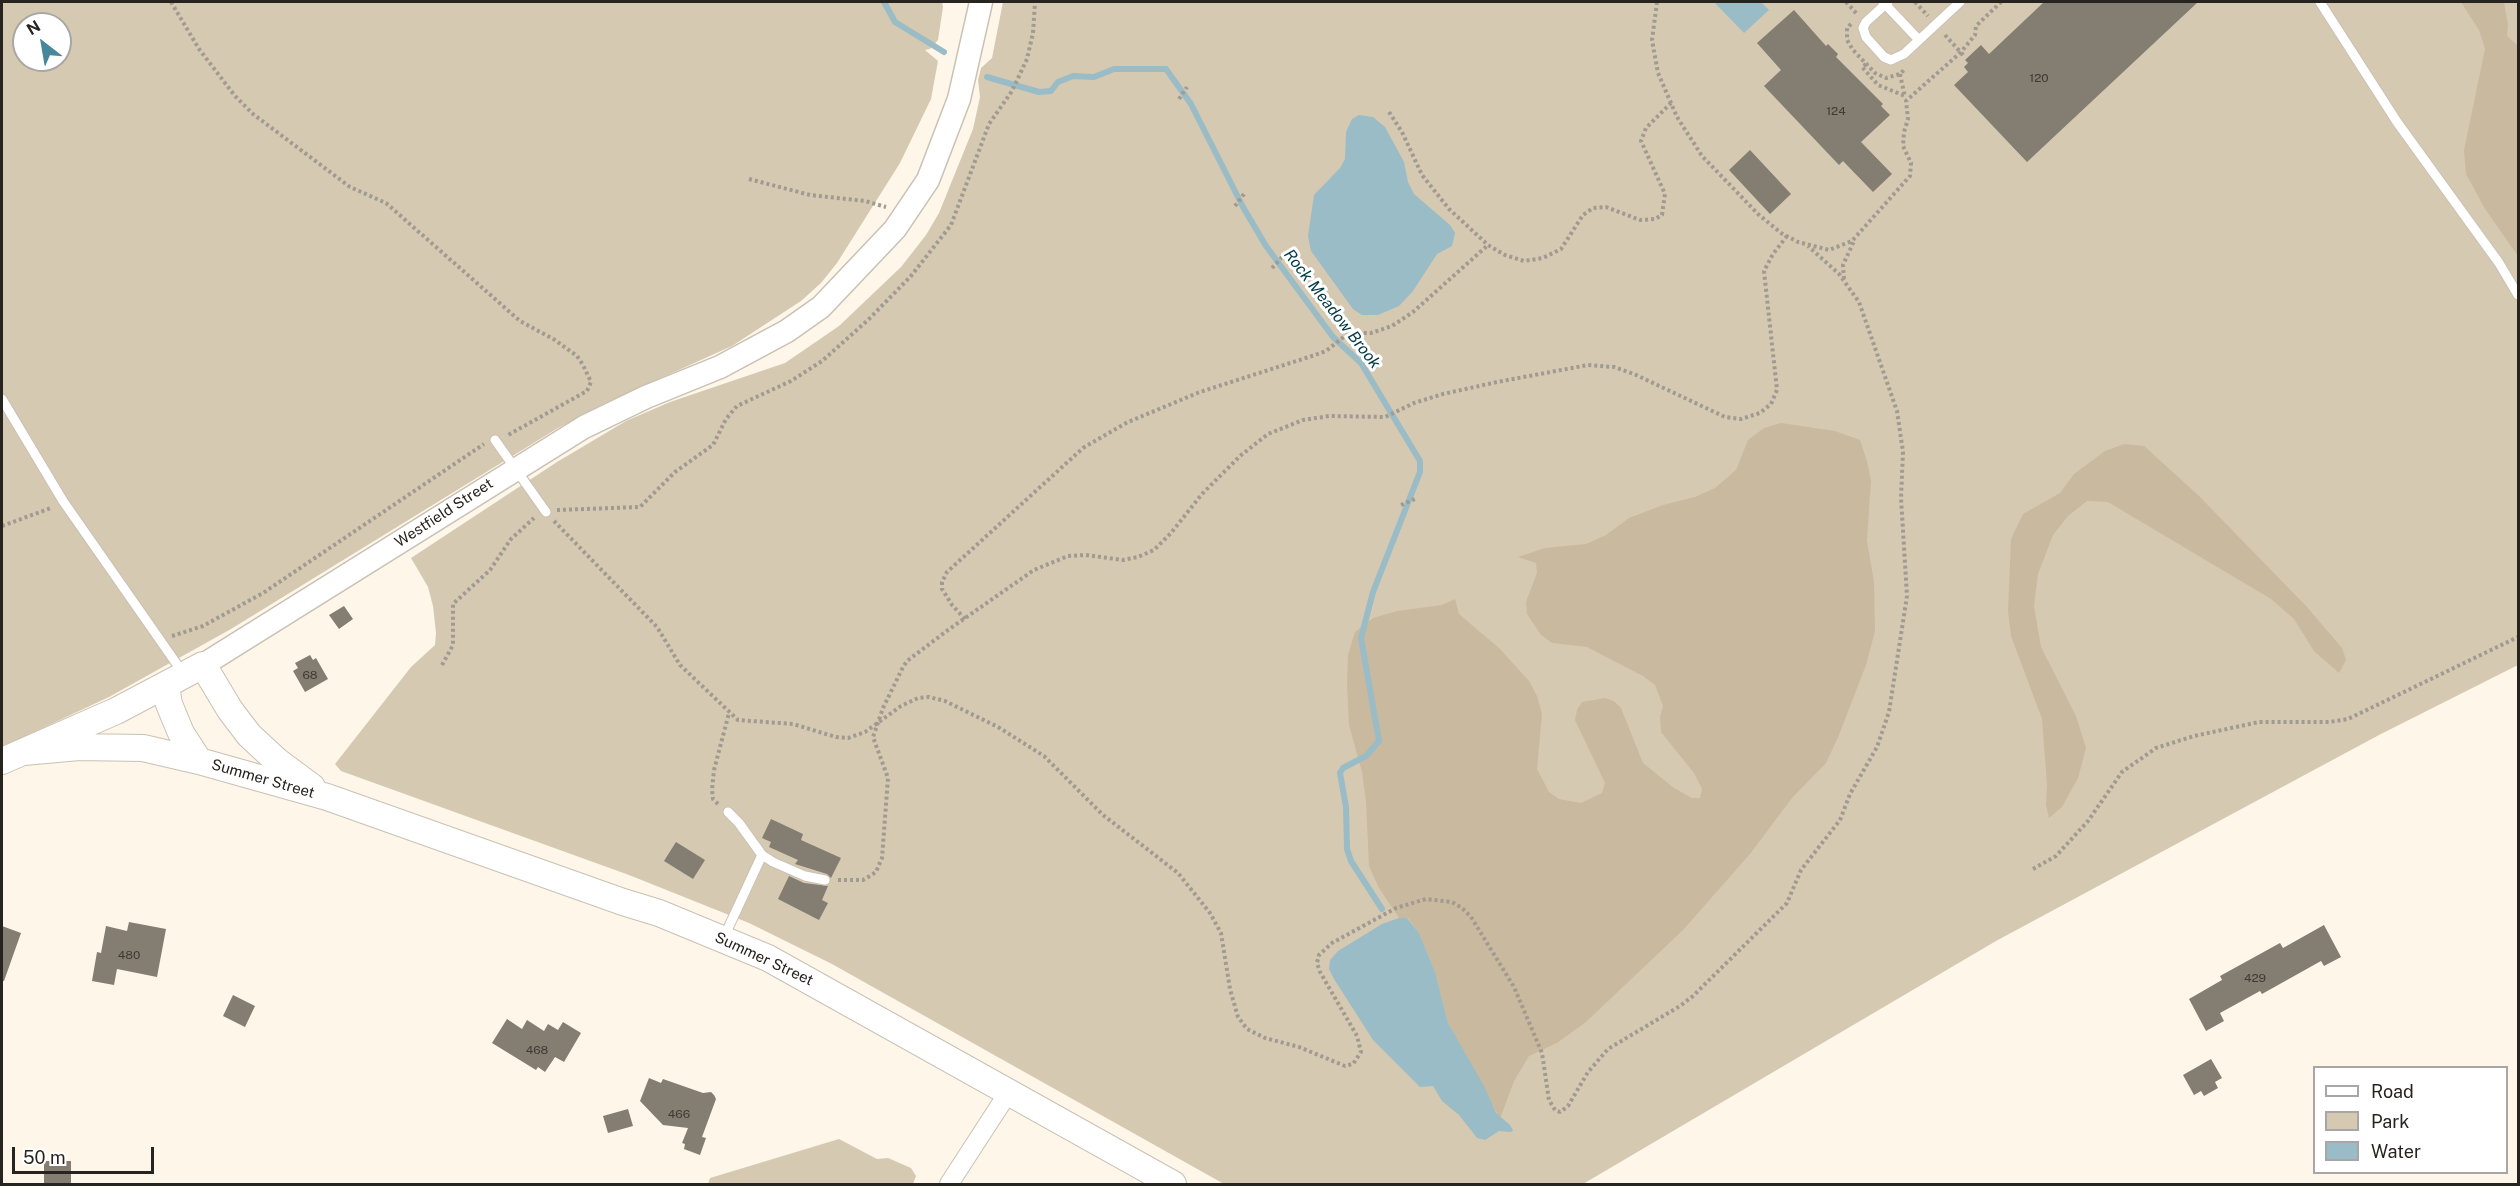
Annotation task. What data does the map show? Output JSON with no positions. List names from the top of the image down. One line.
{"streets":{"main road":["Westfield Street","Summer Street"]},"crossings":[["Westfield Street","Summer Street"]],"water":["Rock Meadow Brook"],"house_numbers":["120","124","68","480","429","468","466"],"legend":["Road","Park","Water"],"scale_bar":"50 m","north":"top left"}
